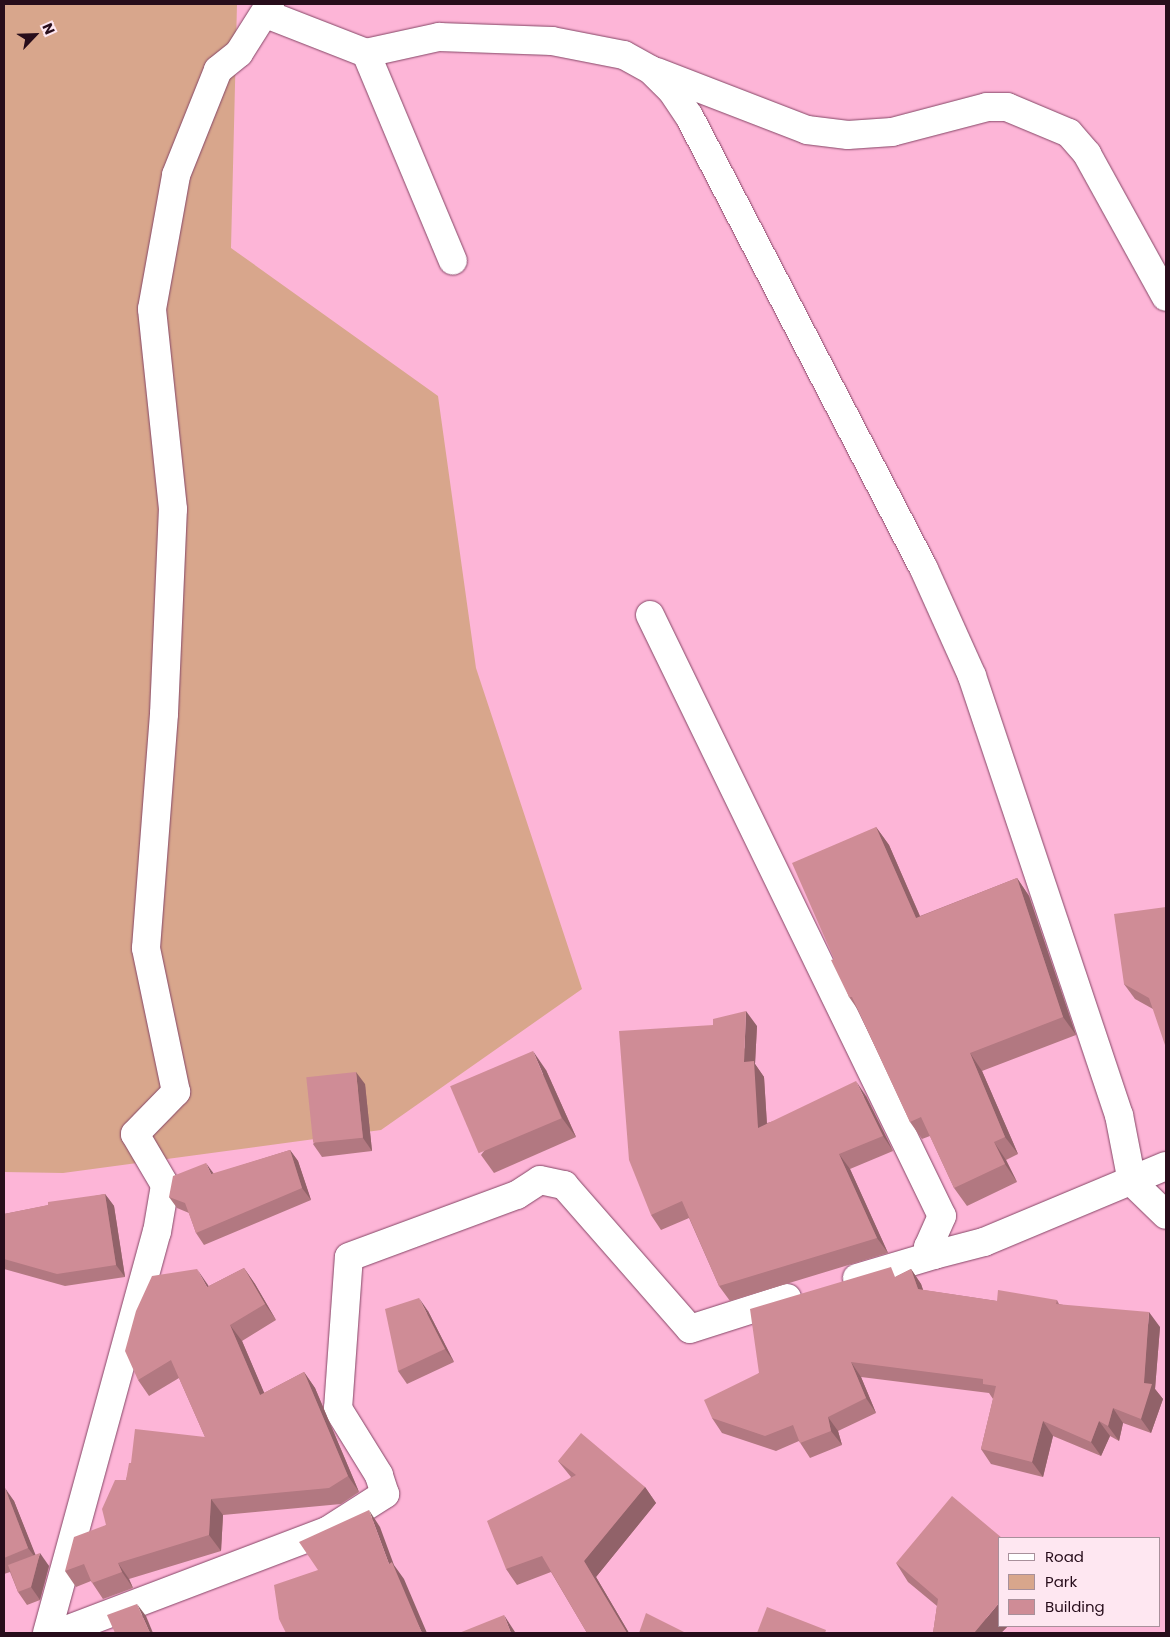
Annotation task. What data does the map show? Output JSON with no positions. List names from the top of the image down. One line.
{"legend":["Road","Park","Building"],"north":"top right"}
